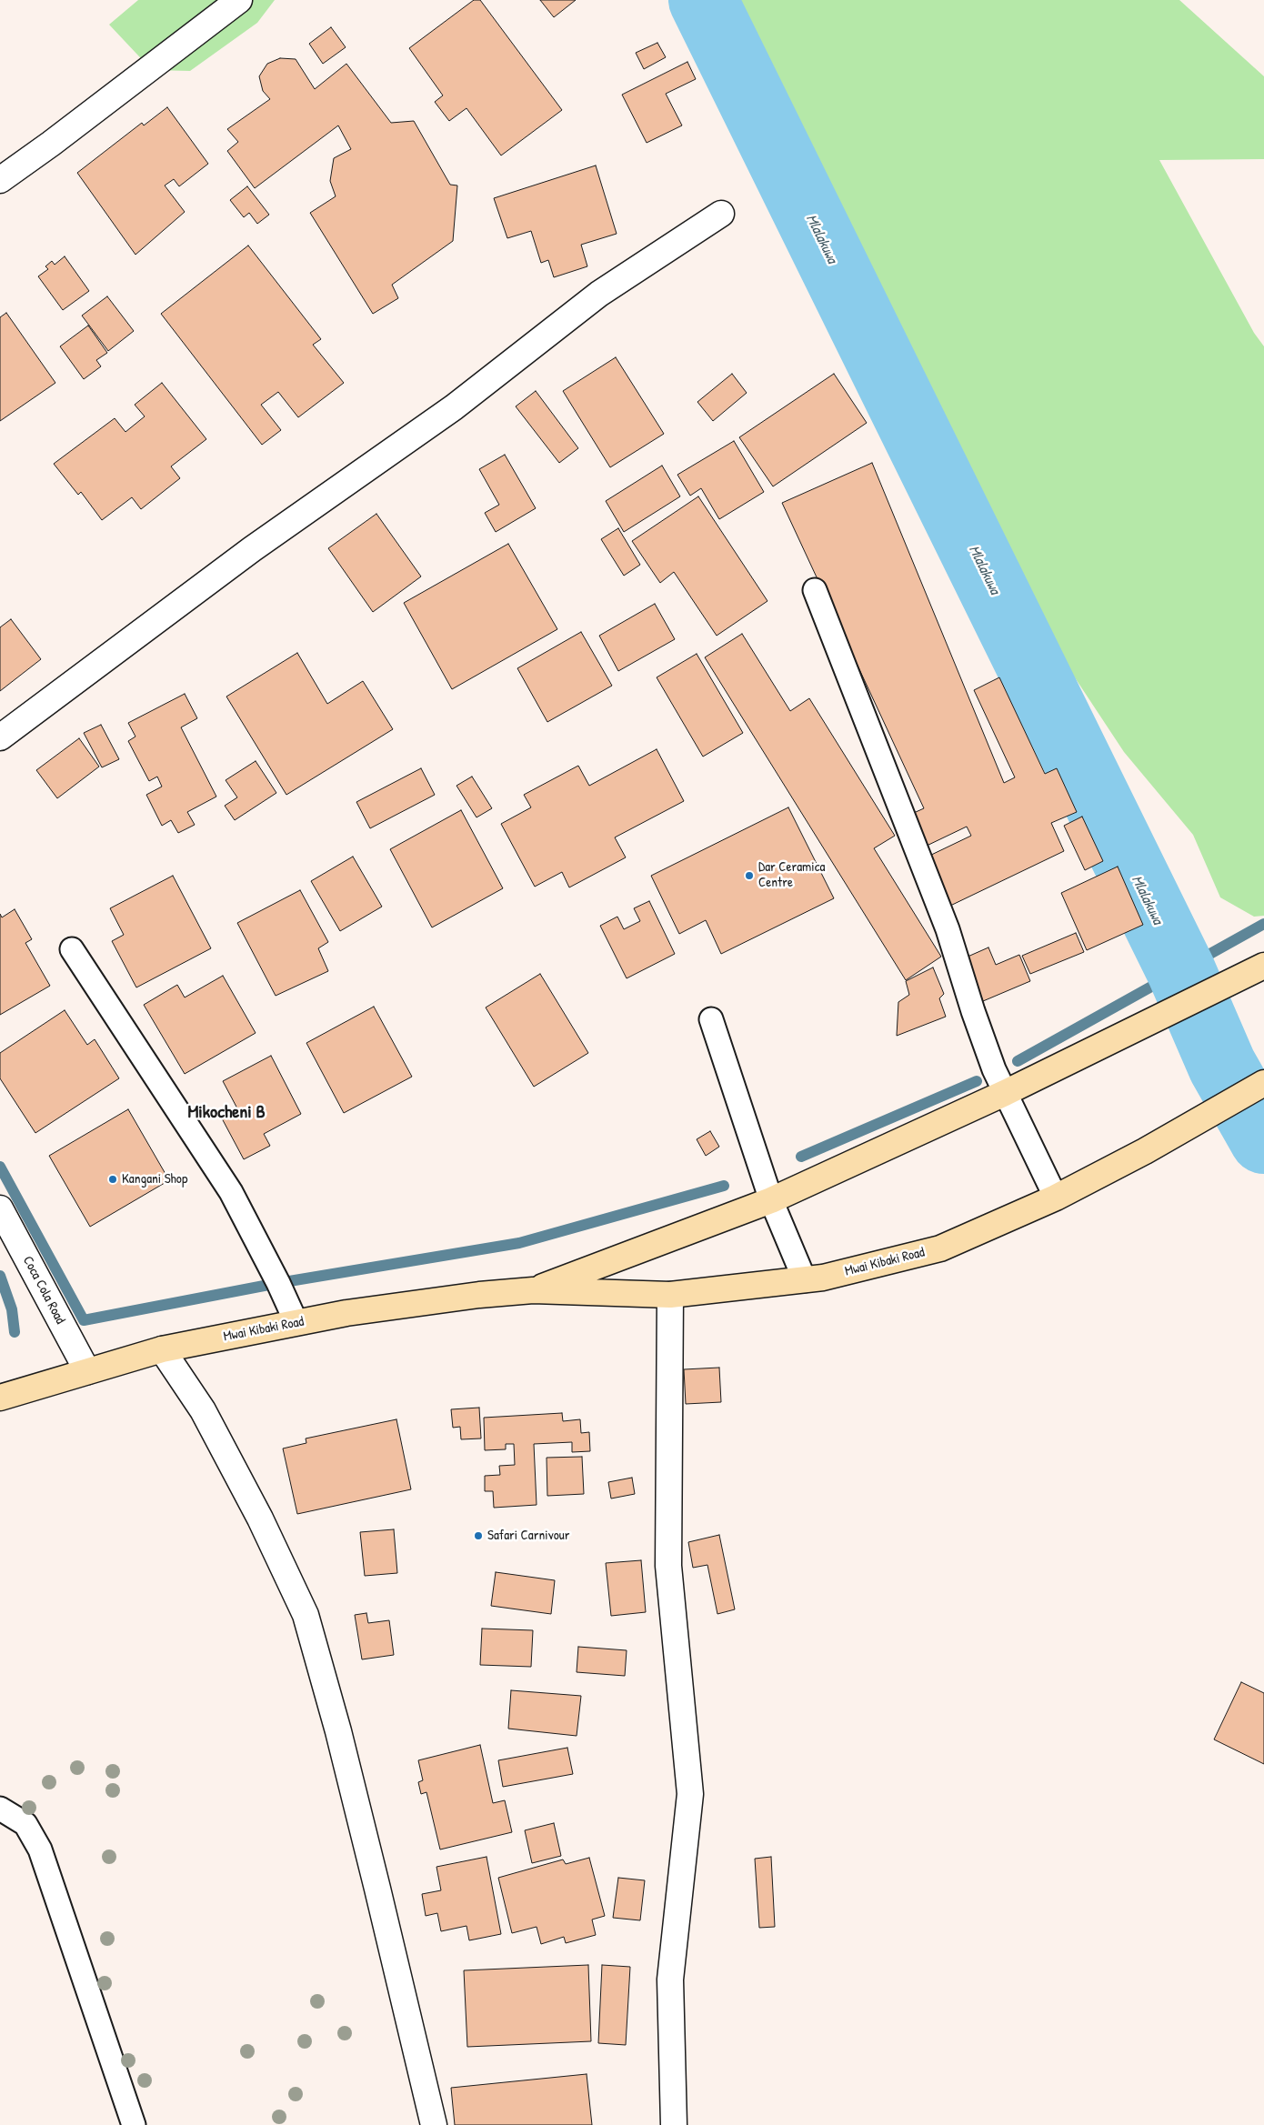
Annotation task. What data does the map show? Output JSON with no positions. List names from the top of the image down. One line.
{"streets":{"main road":["Mwai Kibaki Road"],"street":["Coca Cola Road"]},"crossings":[["Mwai Kibaki Road","Coca Cola Road"]],"districts":["Mikocheni B"],"water":["Mlalakuwa"],"places":["Dar Ceramica Centre","Kangani Shop","Safari Carnivour"]}
